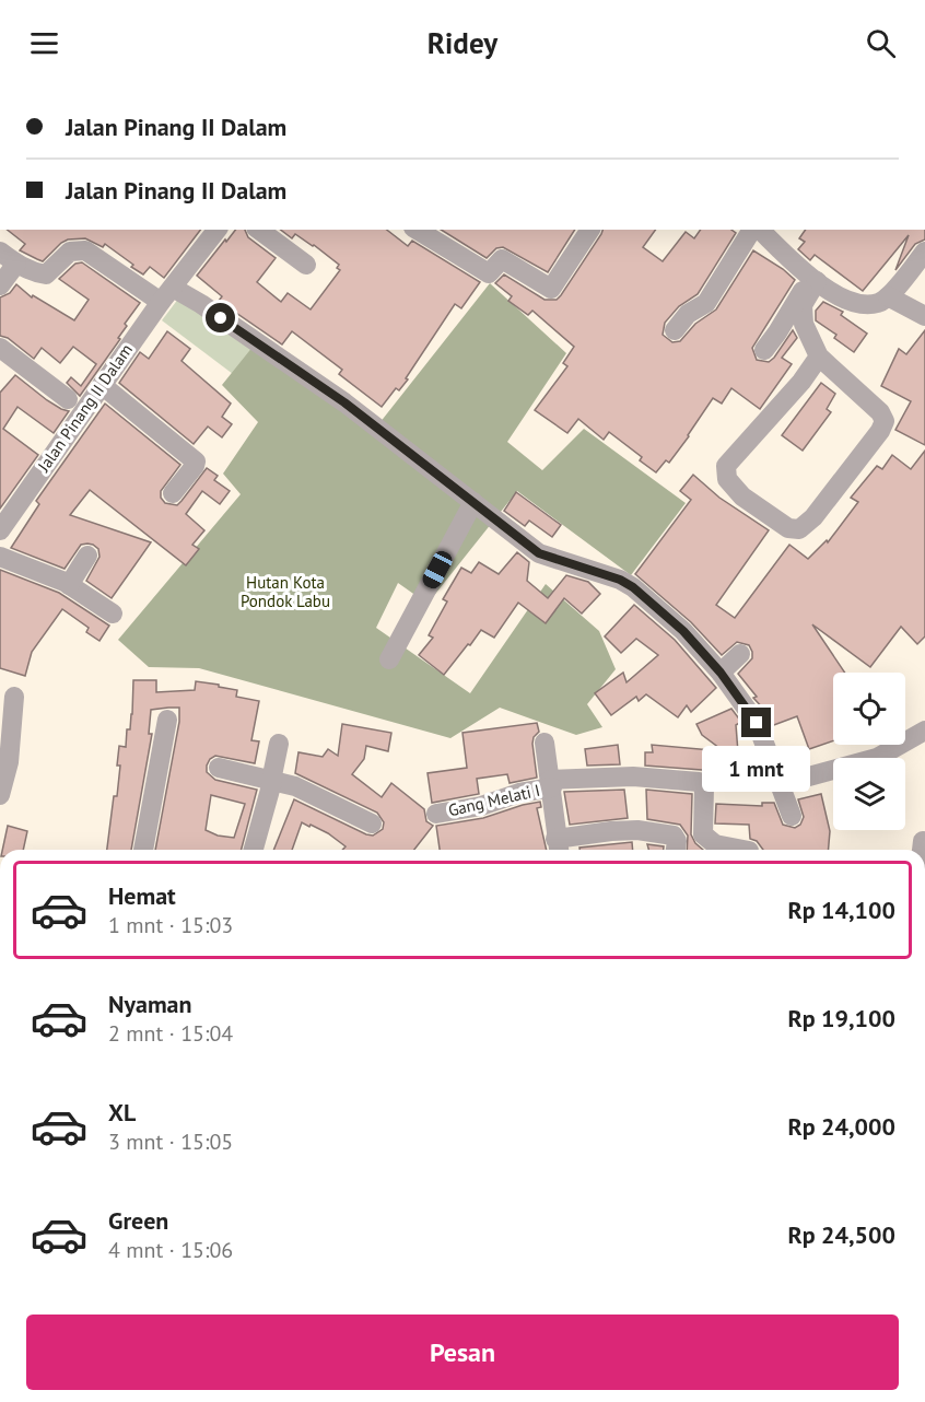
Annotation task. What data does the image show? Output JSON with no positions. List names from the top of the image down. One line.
{"streets":{"street":["Jalan Pinang II Dalam","Gang Melati I"]},"parks":["Hutan Kota Pondok Labu"],"page":{"header":"Ridey","banner":["Jalan Pinang II Dalam","Jalan Pinang II Dalam"],"bubble":"1 mnt","list":[{"name":"Hemat","note":"1 mnt · 15:03","value":"Rp 14,100"},{"name":"Nyaman","note":"2 mnt · 15:04","value":"Rp 19,100"},{"name":"XL","note":"3 mnt · 15:05","value":"Rp 24,000"},{"name":"Green","note":"4 mnt · 15:06","value":"Rp 24,500"}],"buttons":"Pesan"}}
